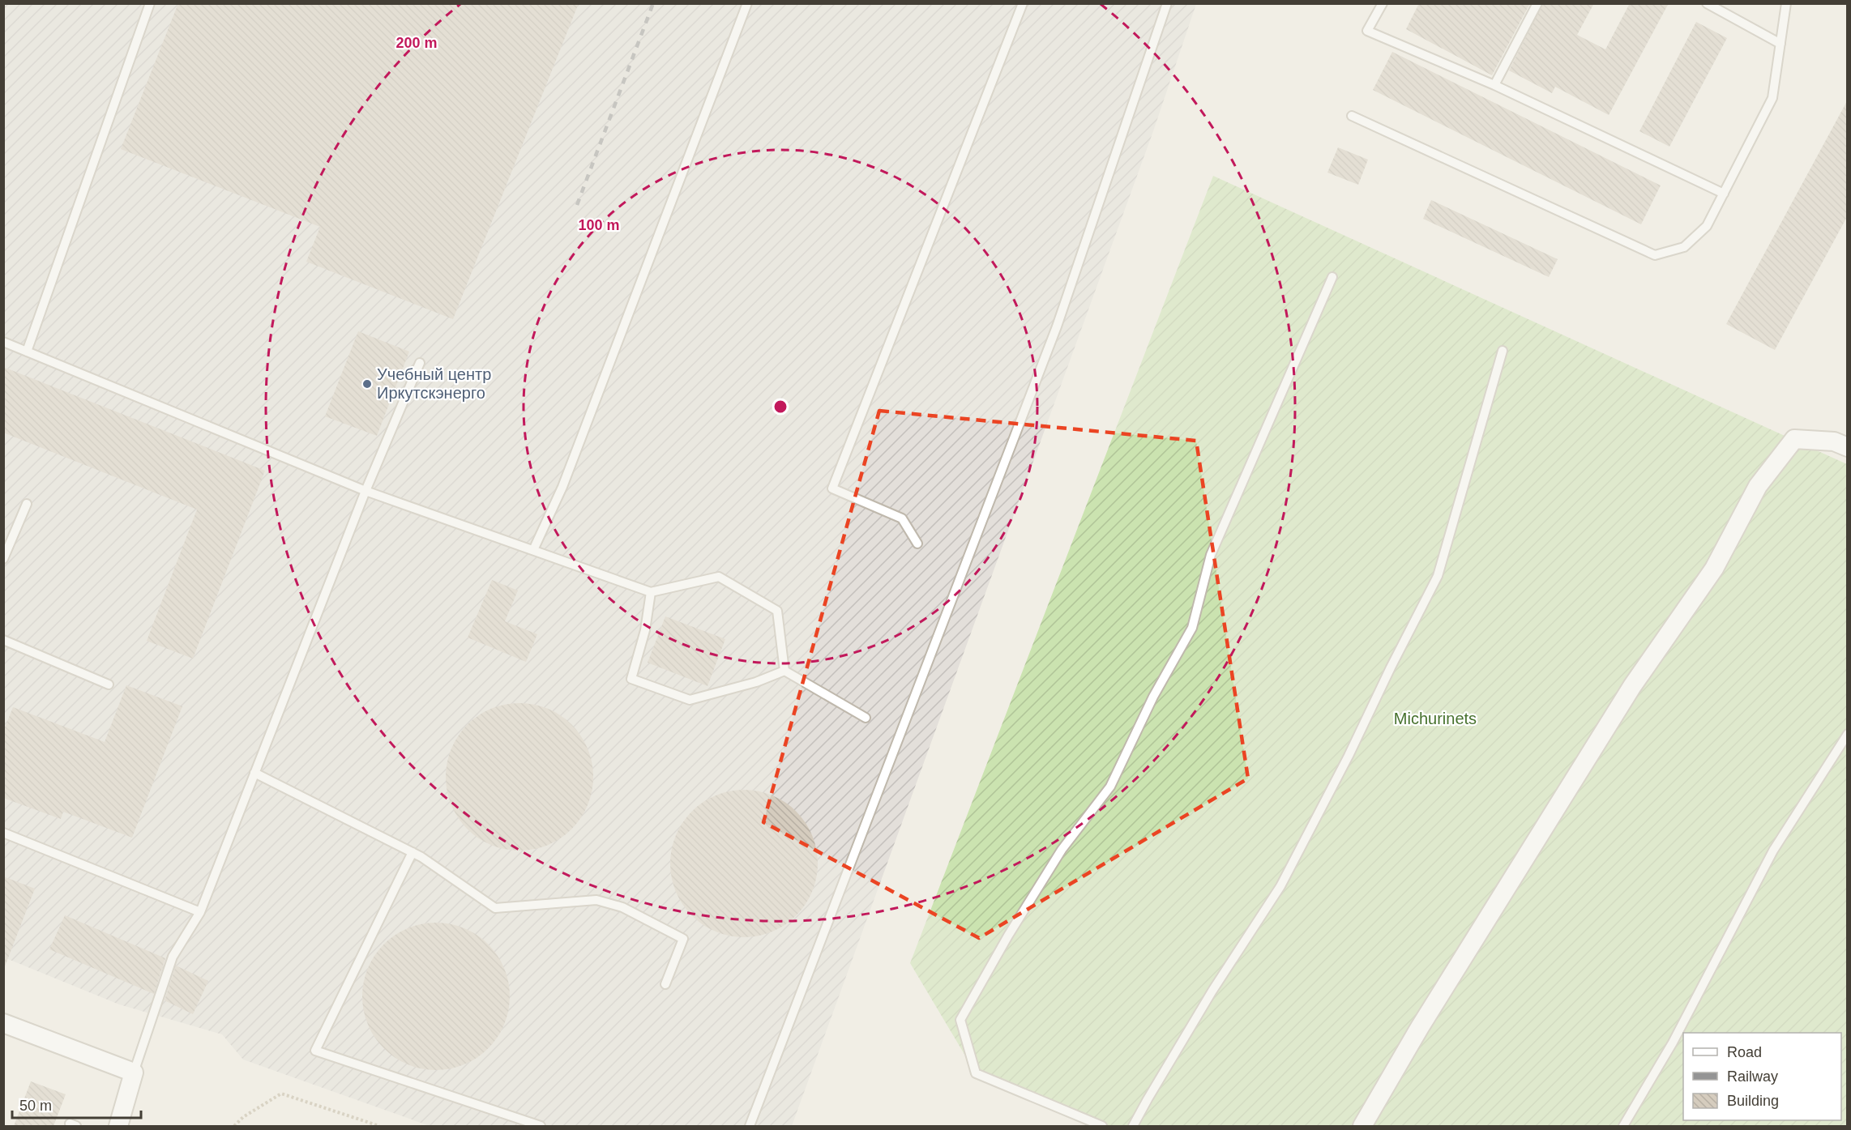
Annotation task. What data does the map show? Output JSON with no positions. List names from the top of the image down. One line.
{"parks":["Michurinets"],"places":["Учебный центр Иркутскэнерго"],"legend":["Road","Railway","Building"],"scale_bar":"50 m","rings":["200 m","100 m"]}
